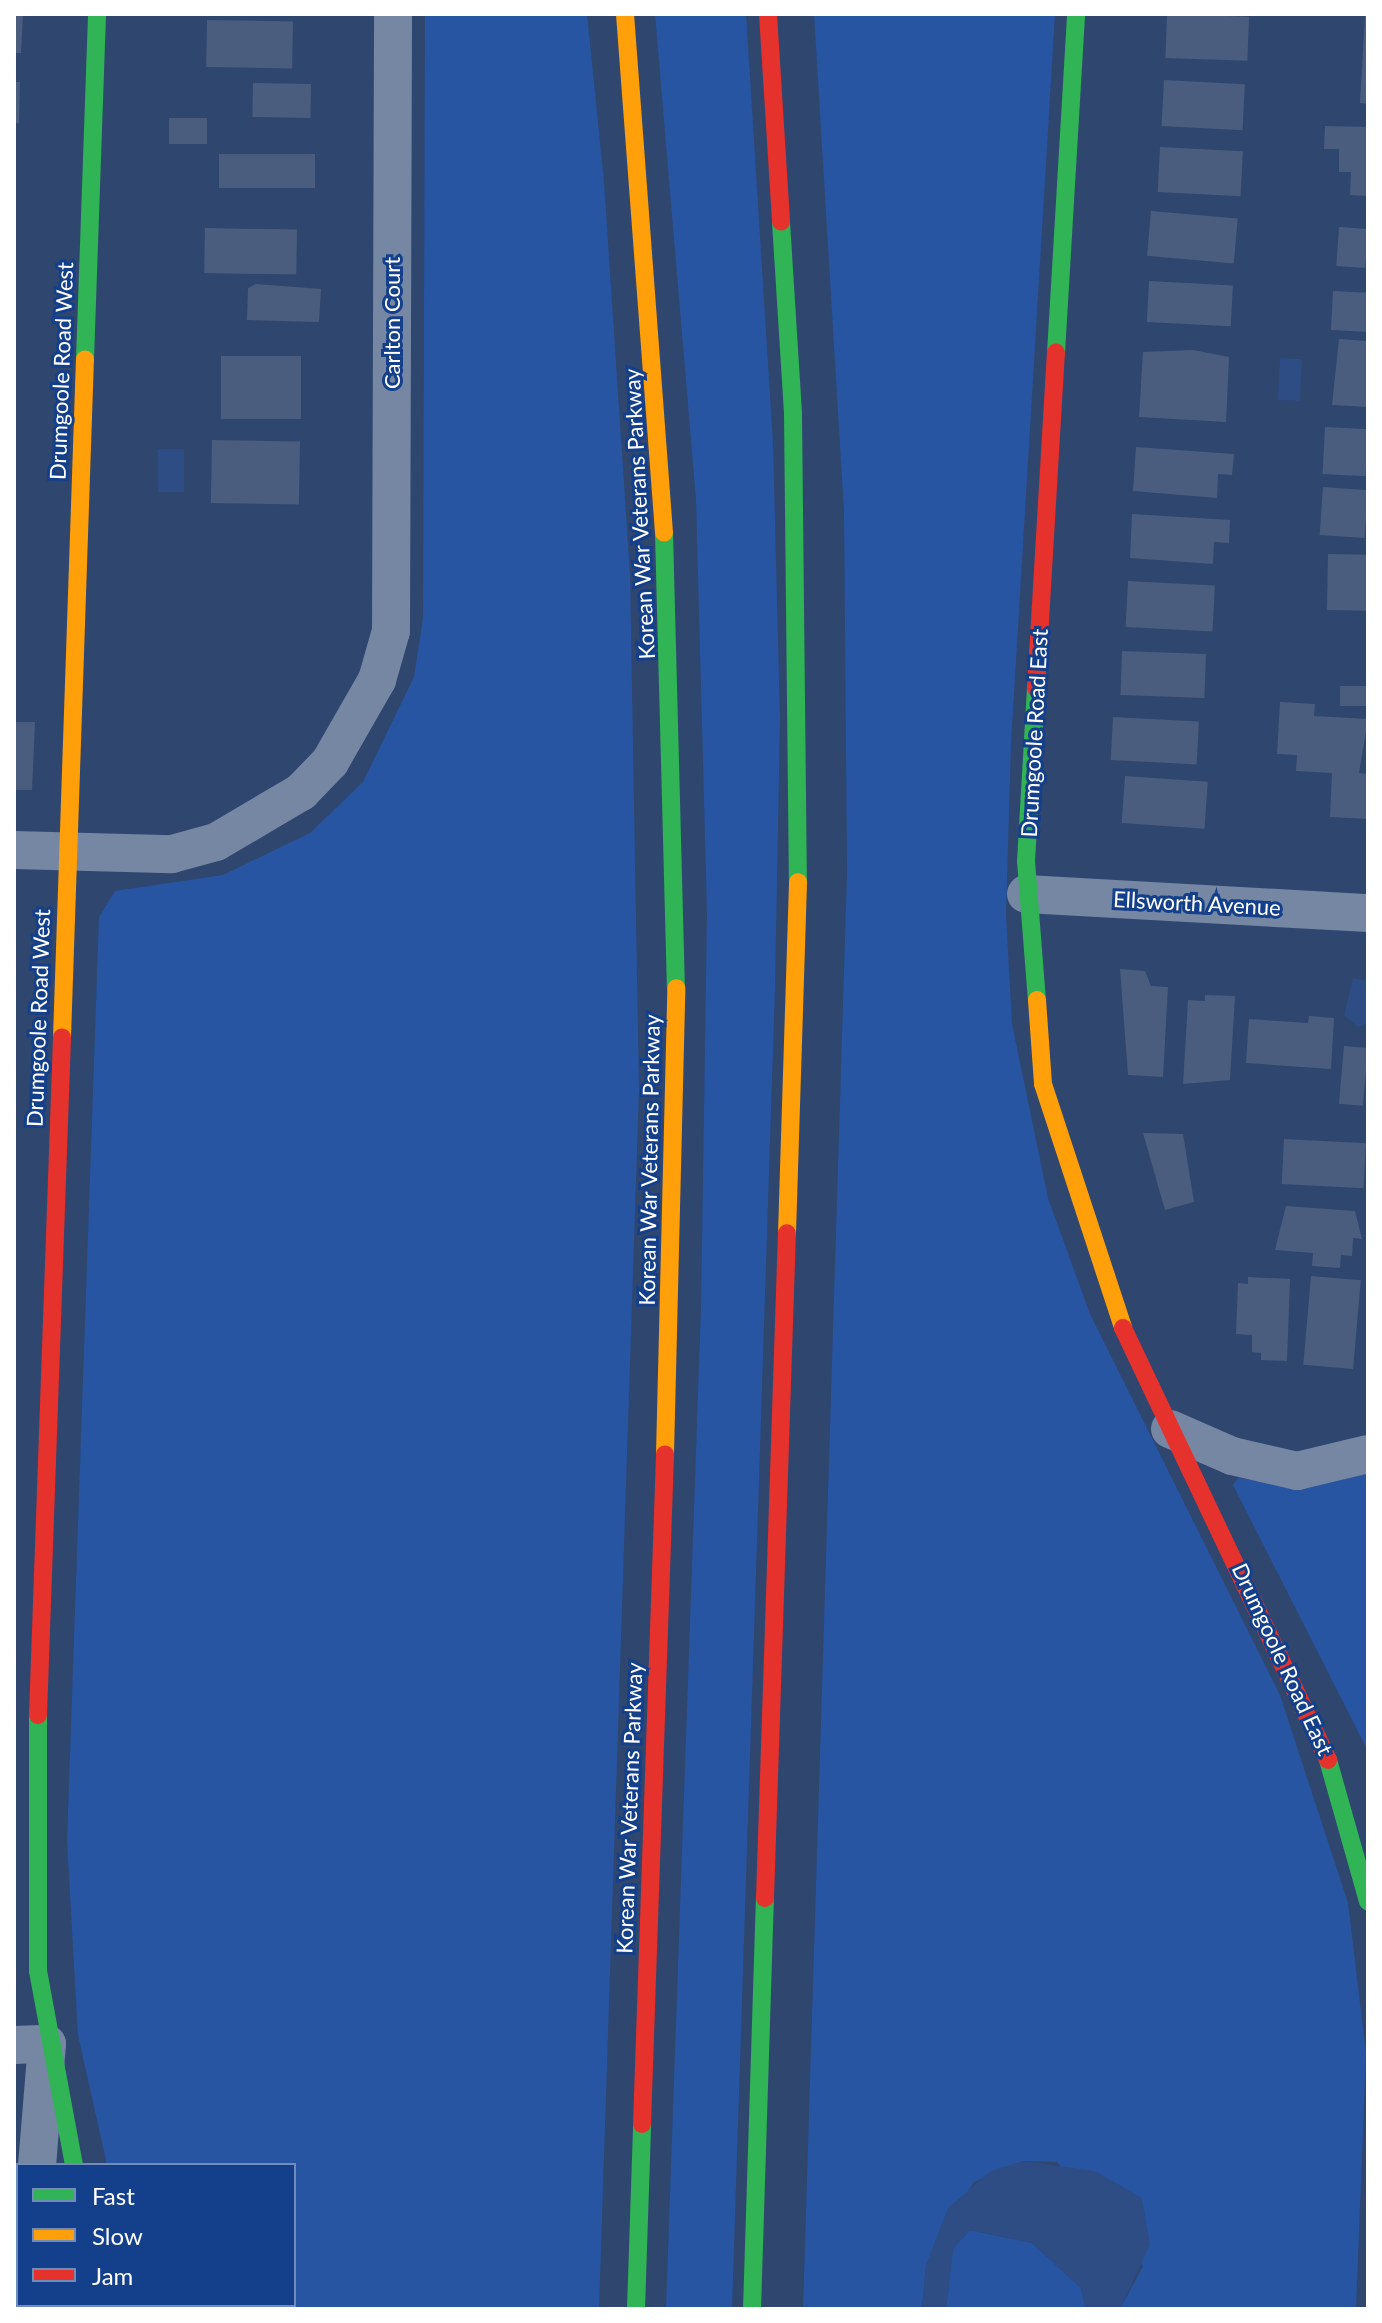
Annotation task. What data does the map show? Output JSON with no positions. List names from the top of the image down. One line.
{"streets":{"main road":["Drumgoole Road West","Korean War Veterans Parkway","Drumgoole Road East"],"street":["Carlton Court","Ellsworth Avenue"]},"crossings":[["Carlton Court","Drumgoole Road West"],["Drumgoole Road East","Ellsworth Avenue"]],"legend":["Fast","Slow","Jam"]}
